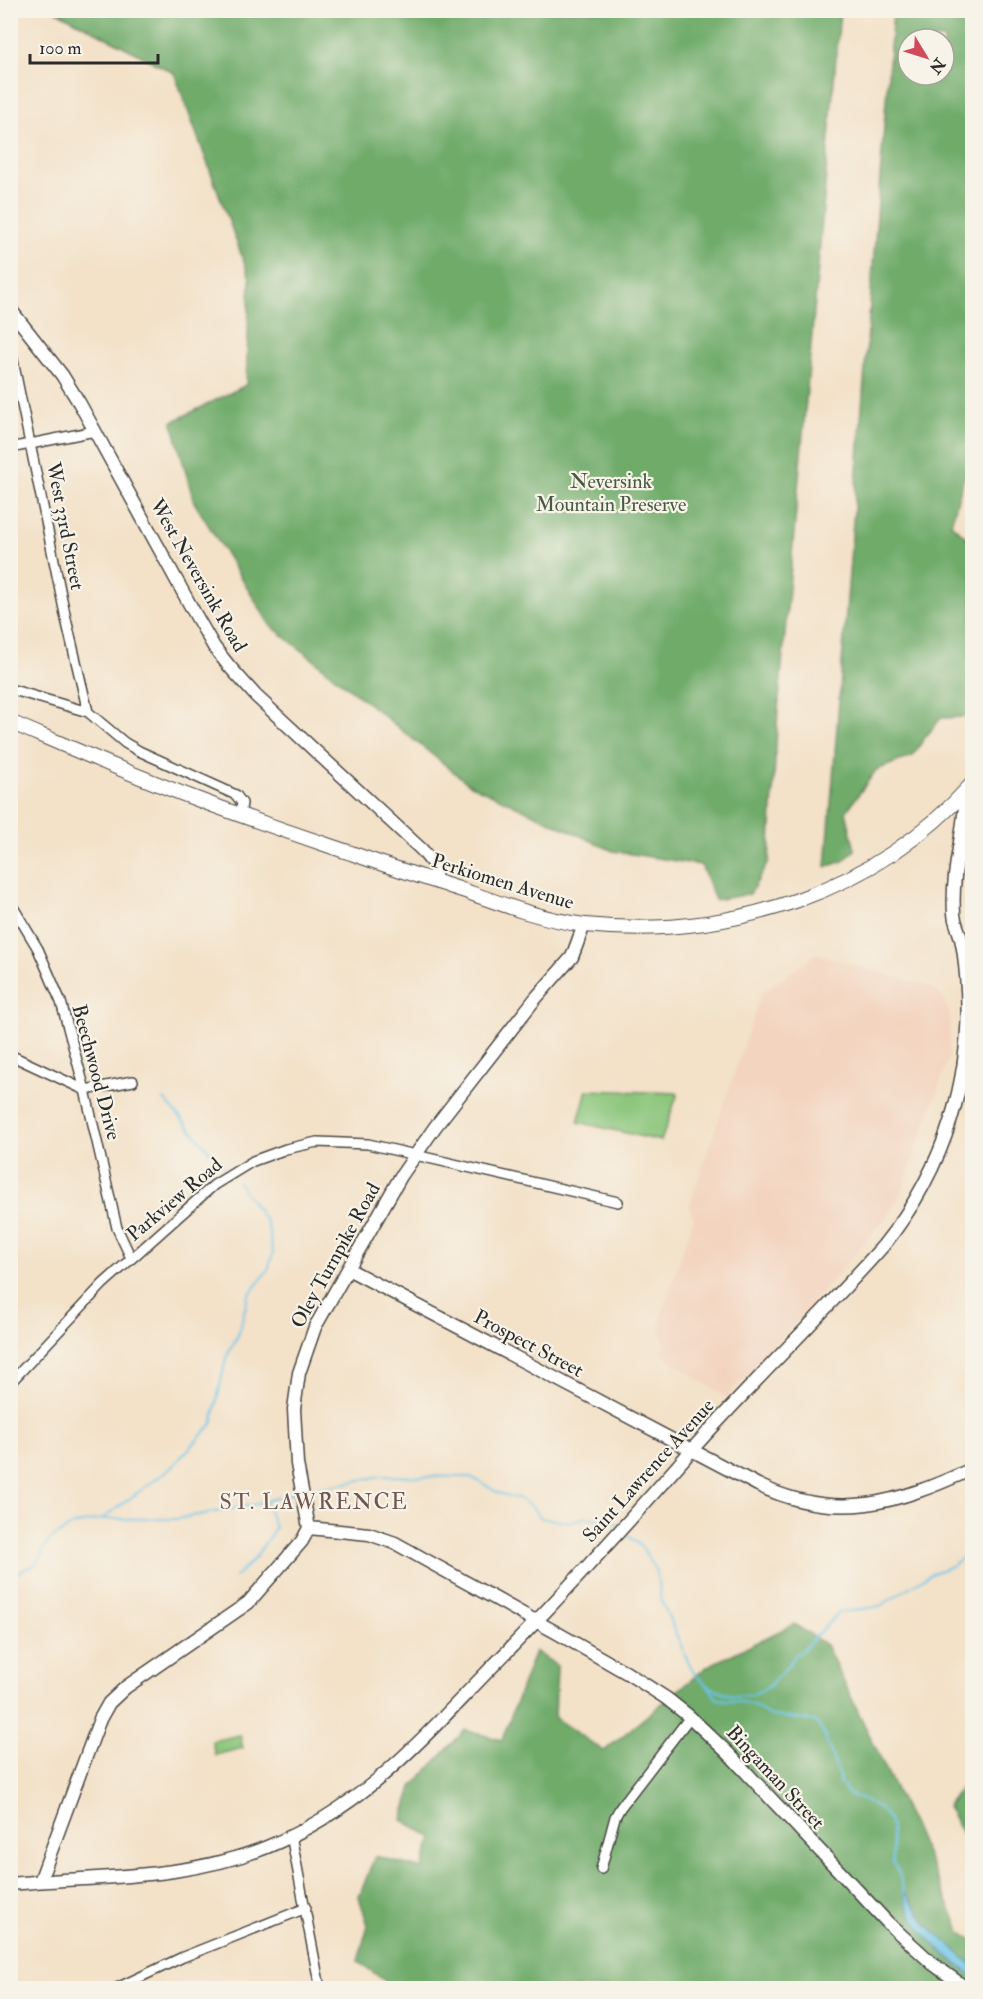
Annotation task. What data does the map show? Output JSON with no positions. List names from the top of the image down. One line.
{"streets":{"main road":["Perkiomen Avenue"],"street":["West 33rd Street","West Neversink Road","Beechwood Drive","Parkview Road","Oley Turnpike Road","Prospect Street","Saint Lawrence Avenue","Bingaman Street"]},"crossings":[["West Neversink Road","Perkiomen Avenue"],["Perkiomen Avenue","Oley Turnpike Road"],["Perkiomen Avenue","Saint Lawrence Avenue"],["Beechwood Drive","Parkview Road"],["Parkview Road","Oley Turnpike Road"],["Oley Turnpike Road","Prospect Street"],["Oley Turnpike Road","Bingaman Street"],["Prospect Street","Saint Lawrence Avenue"],["Saint Lawrence Avenue","Bingaman Street"]],"districts":["ST. LAWRENCE"],"parks":["Neversink Mountain Preserve"],"scale_bar":"100 m","north":"bottom right"}
